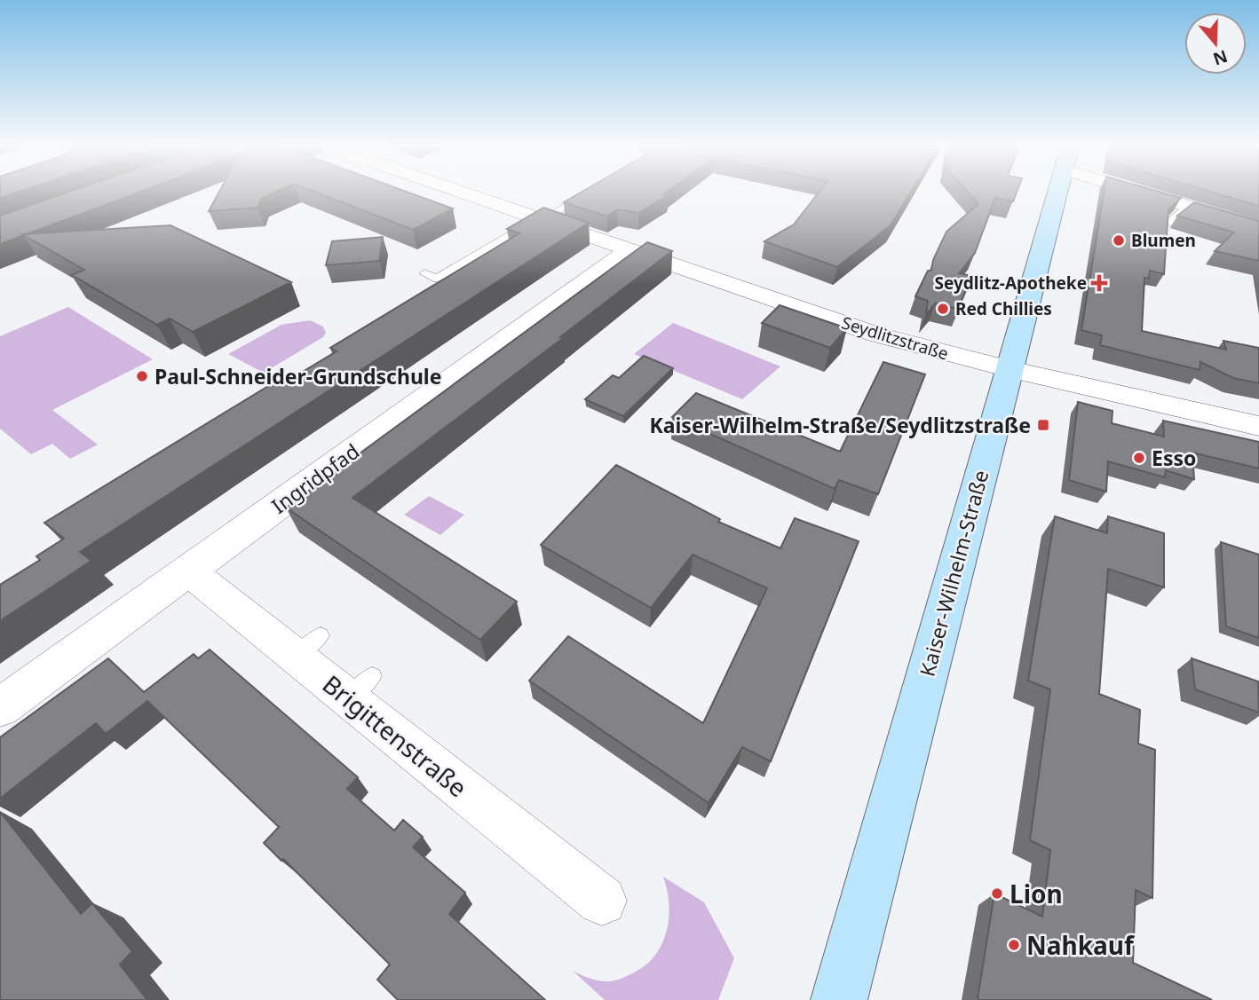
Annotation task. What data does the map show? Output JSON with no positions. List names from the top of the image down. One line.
{"streets":{"main road":["Kaiser-Wilhelm-Straße"],"street":["Seydlitzstraße","Ingridpfad","Brigittenstraße"]},"crossings":[["Seydlitzstraße","Ingridpfad"],["Seydlitzstraße","Kaiser-Wilhelm-Straße"],["Ingridpfad","Brigittenstraße"]],"places":{"other":["Blumen","Red Chillies","Paul-Schneider-Grundschule","Esso","Lion","Nahkauf"],"health":["Seydlitz-Apotheke"],"transit":["Kaiser-Wilhelm-Straße/Seydlitzstraße"]},"north":"bottom"}
